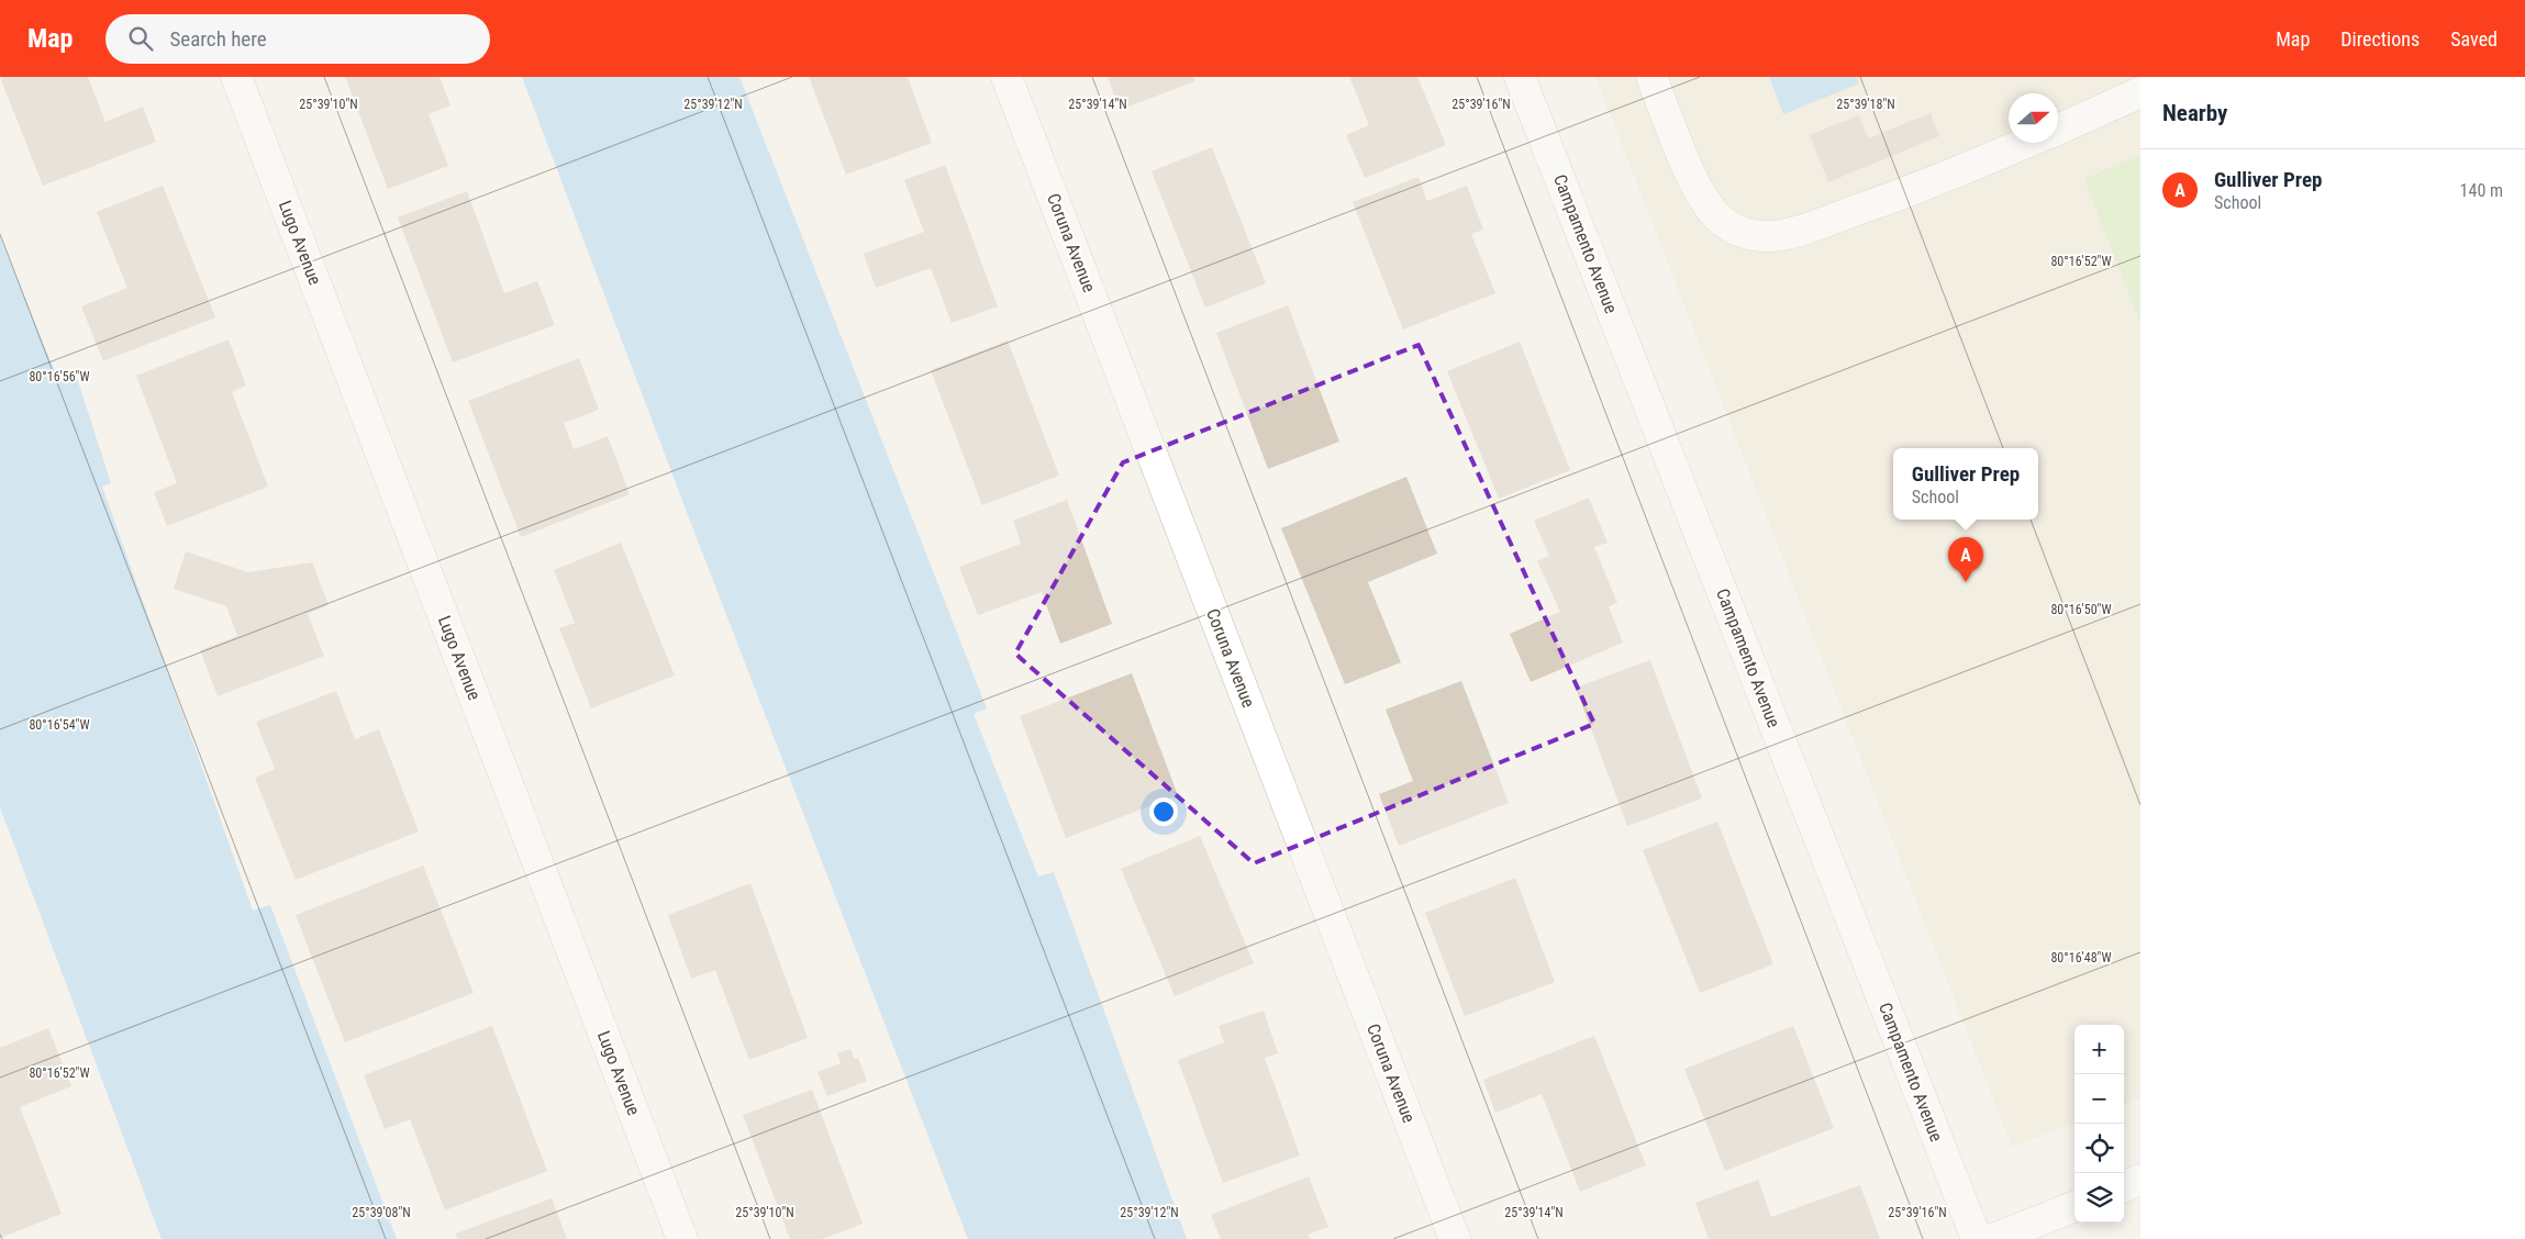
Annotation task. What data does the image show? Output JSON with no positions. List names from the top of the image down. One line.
{"streets":{"street":["Lugo Avenue","Coruna Avenue","Campamento Avenue"]},"north":"right","page":{"header":"Map","search":"Search here","nav":["Map","Directions","Saved"],"heading":"Nearby","list":[{"mark":"A","name":"Gulliver Prep","note":"School","value":"140 m"}],"popup":["Gulliver Prep","School"],"pins":"A","map_buttons":["+","−"]},"coordinates":["25°39'10\"N","25°39'12\"N","25°39'14\"N","25°39'16\"N","25°39'18\"N","80°16'52\"W","80°16'56\"W","80°16'50\"W","80°16'54\"W","80°16'48\"W","25°39'08\"N"]}
